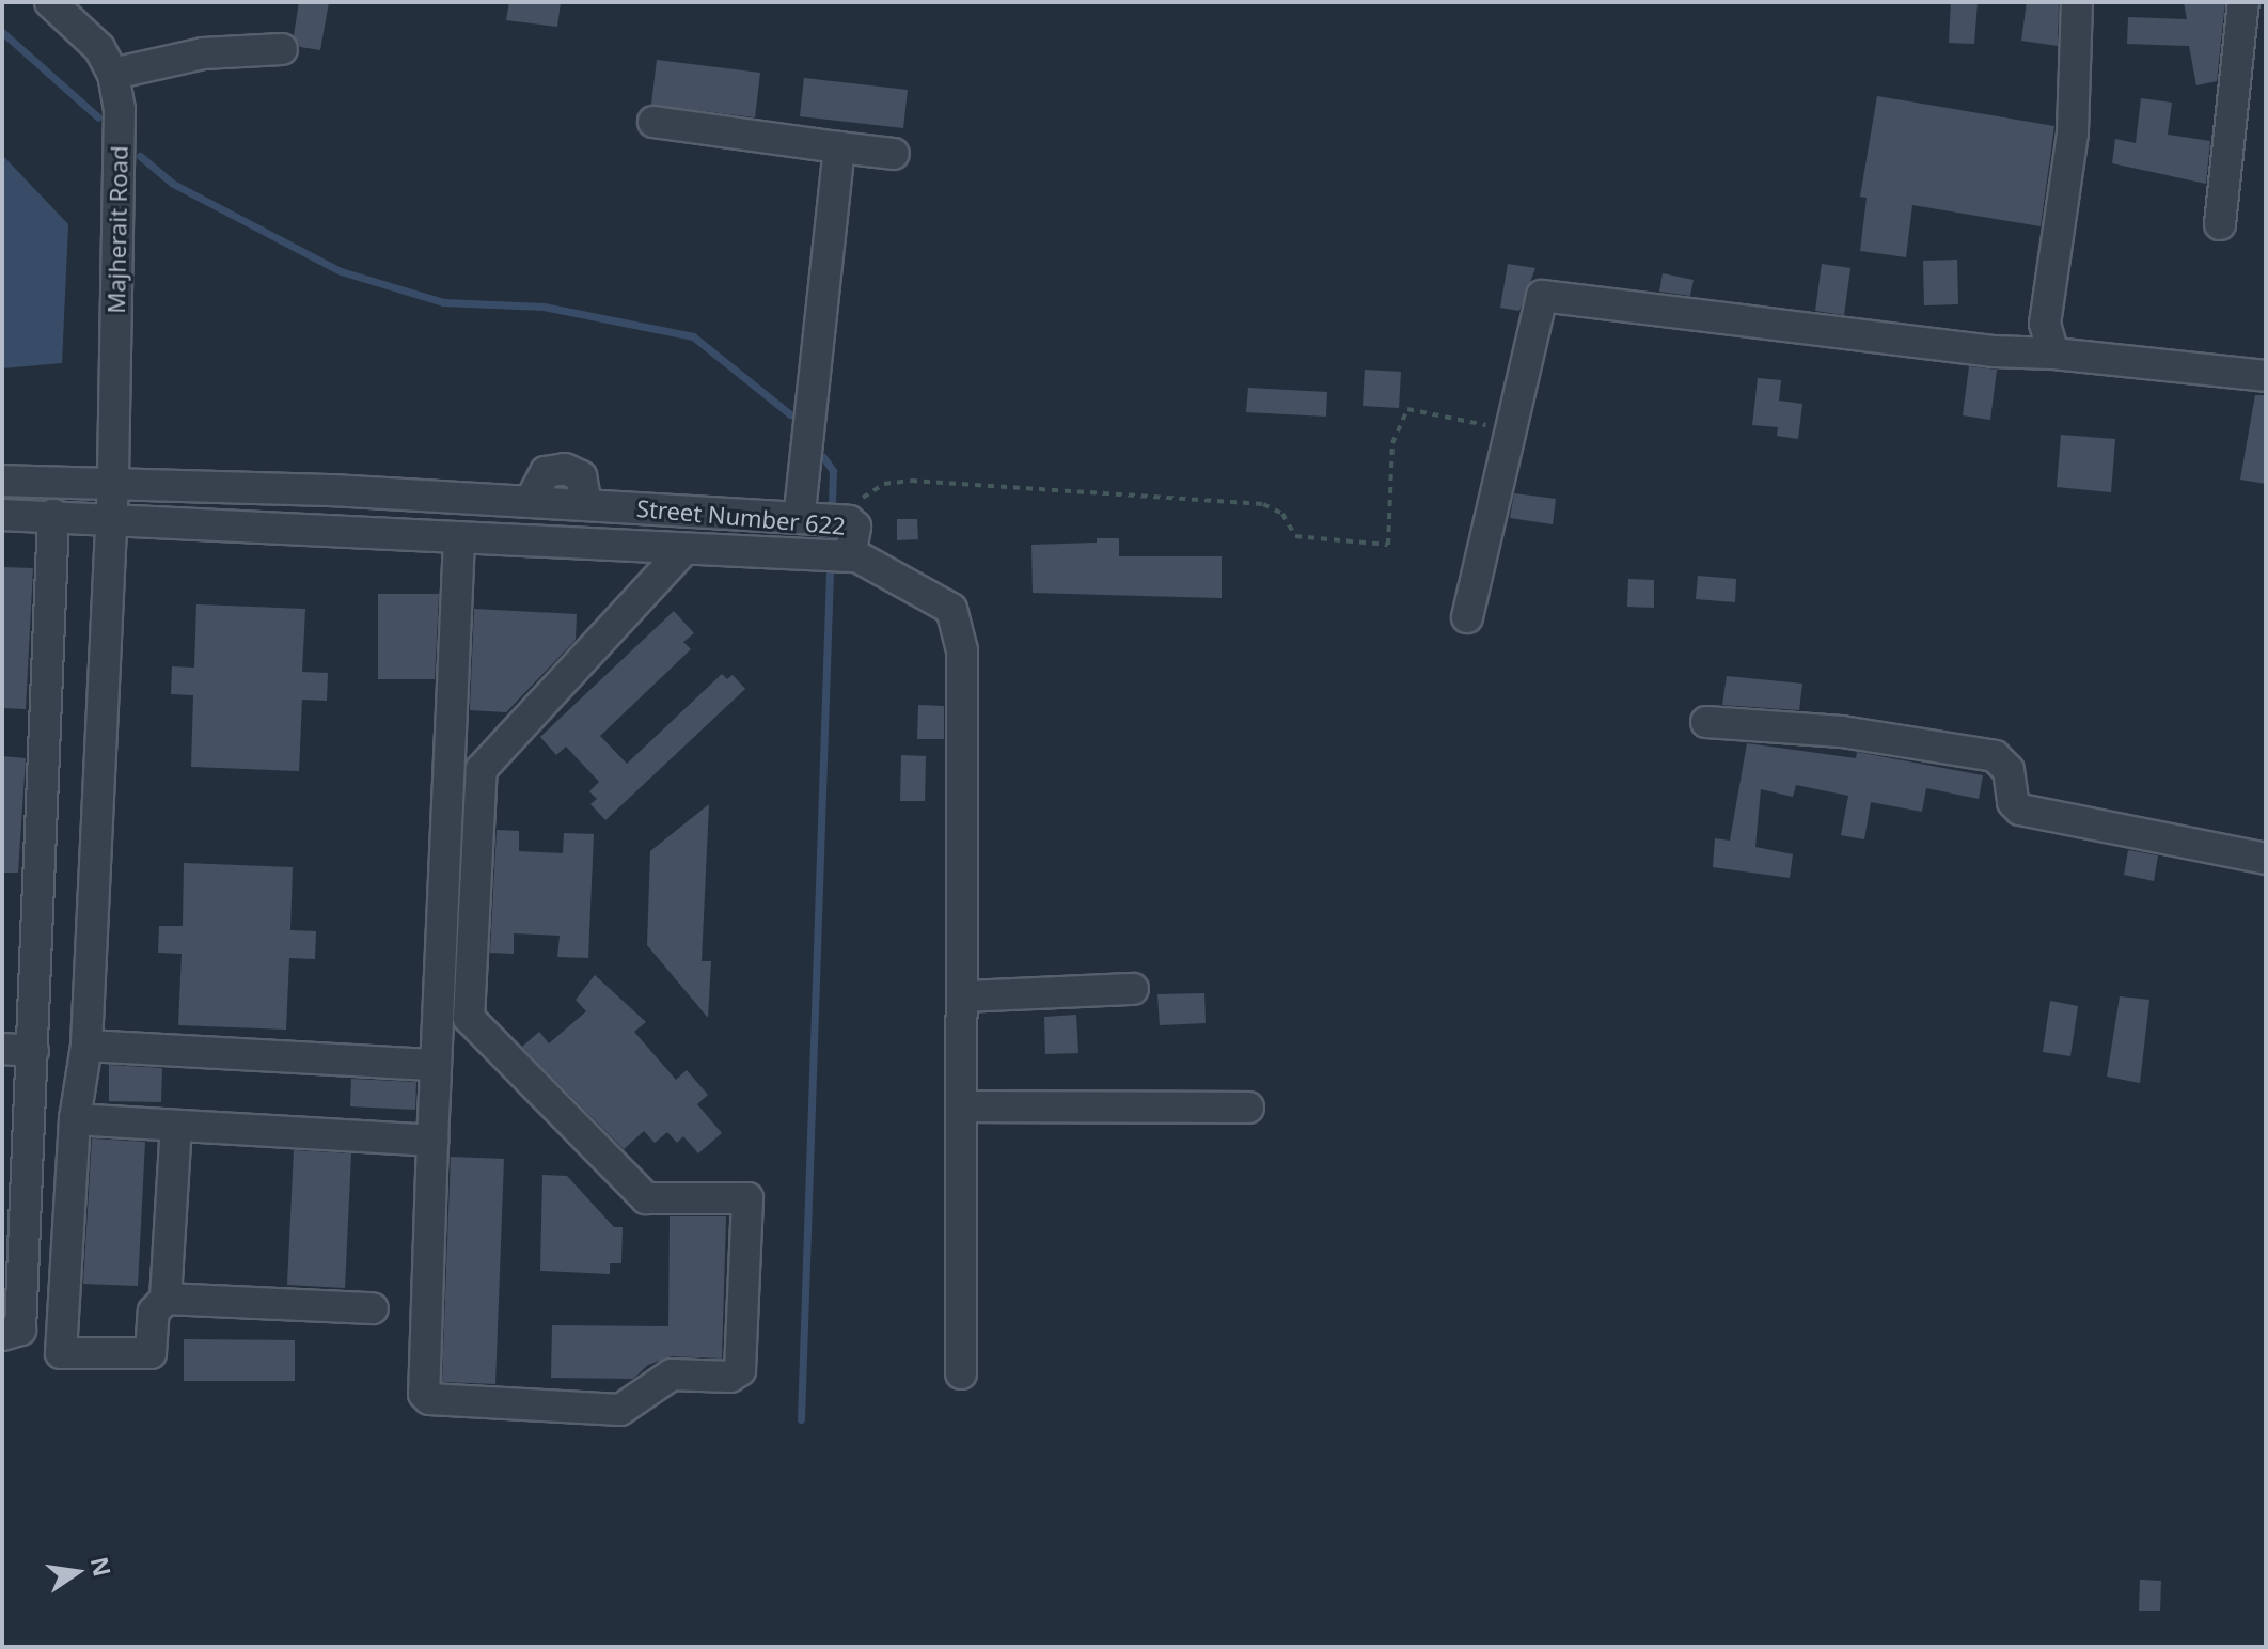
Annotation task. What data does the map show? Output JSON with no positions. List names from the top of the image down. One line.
{"streets":{"street":["Majherait Road","Street Number 622"]},"crossings":[["Majherait Road","Street Number 622"]],"north":"right"}
